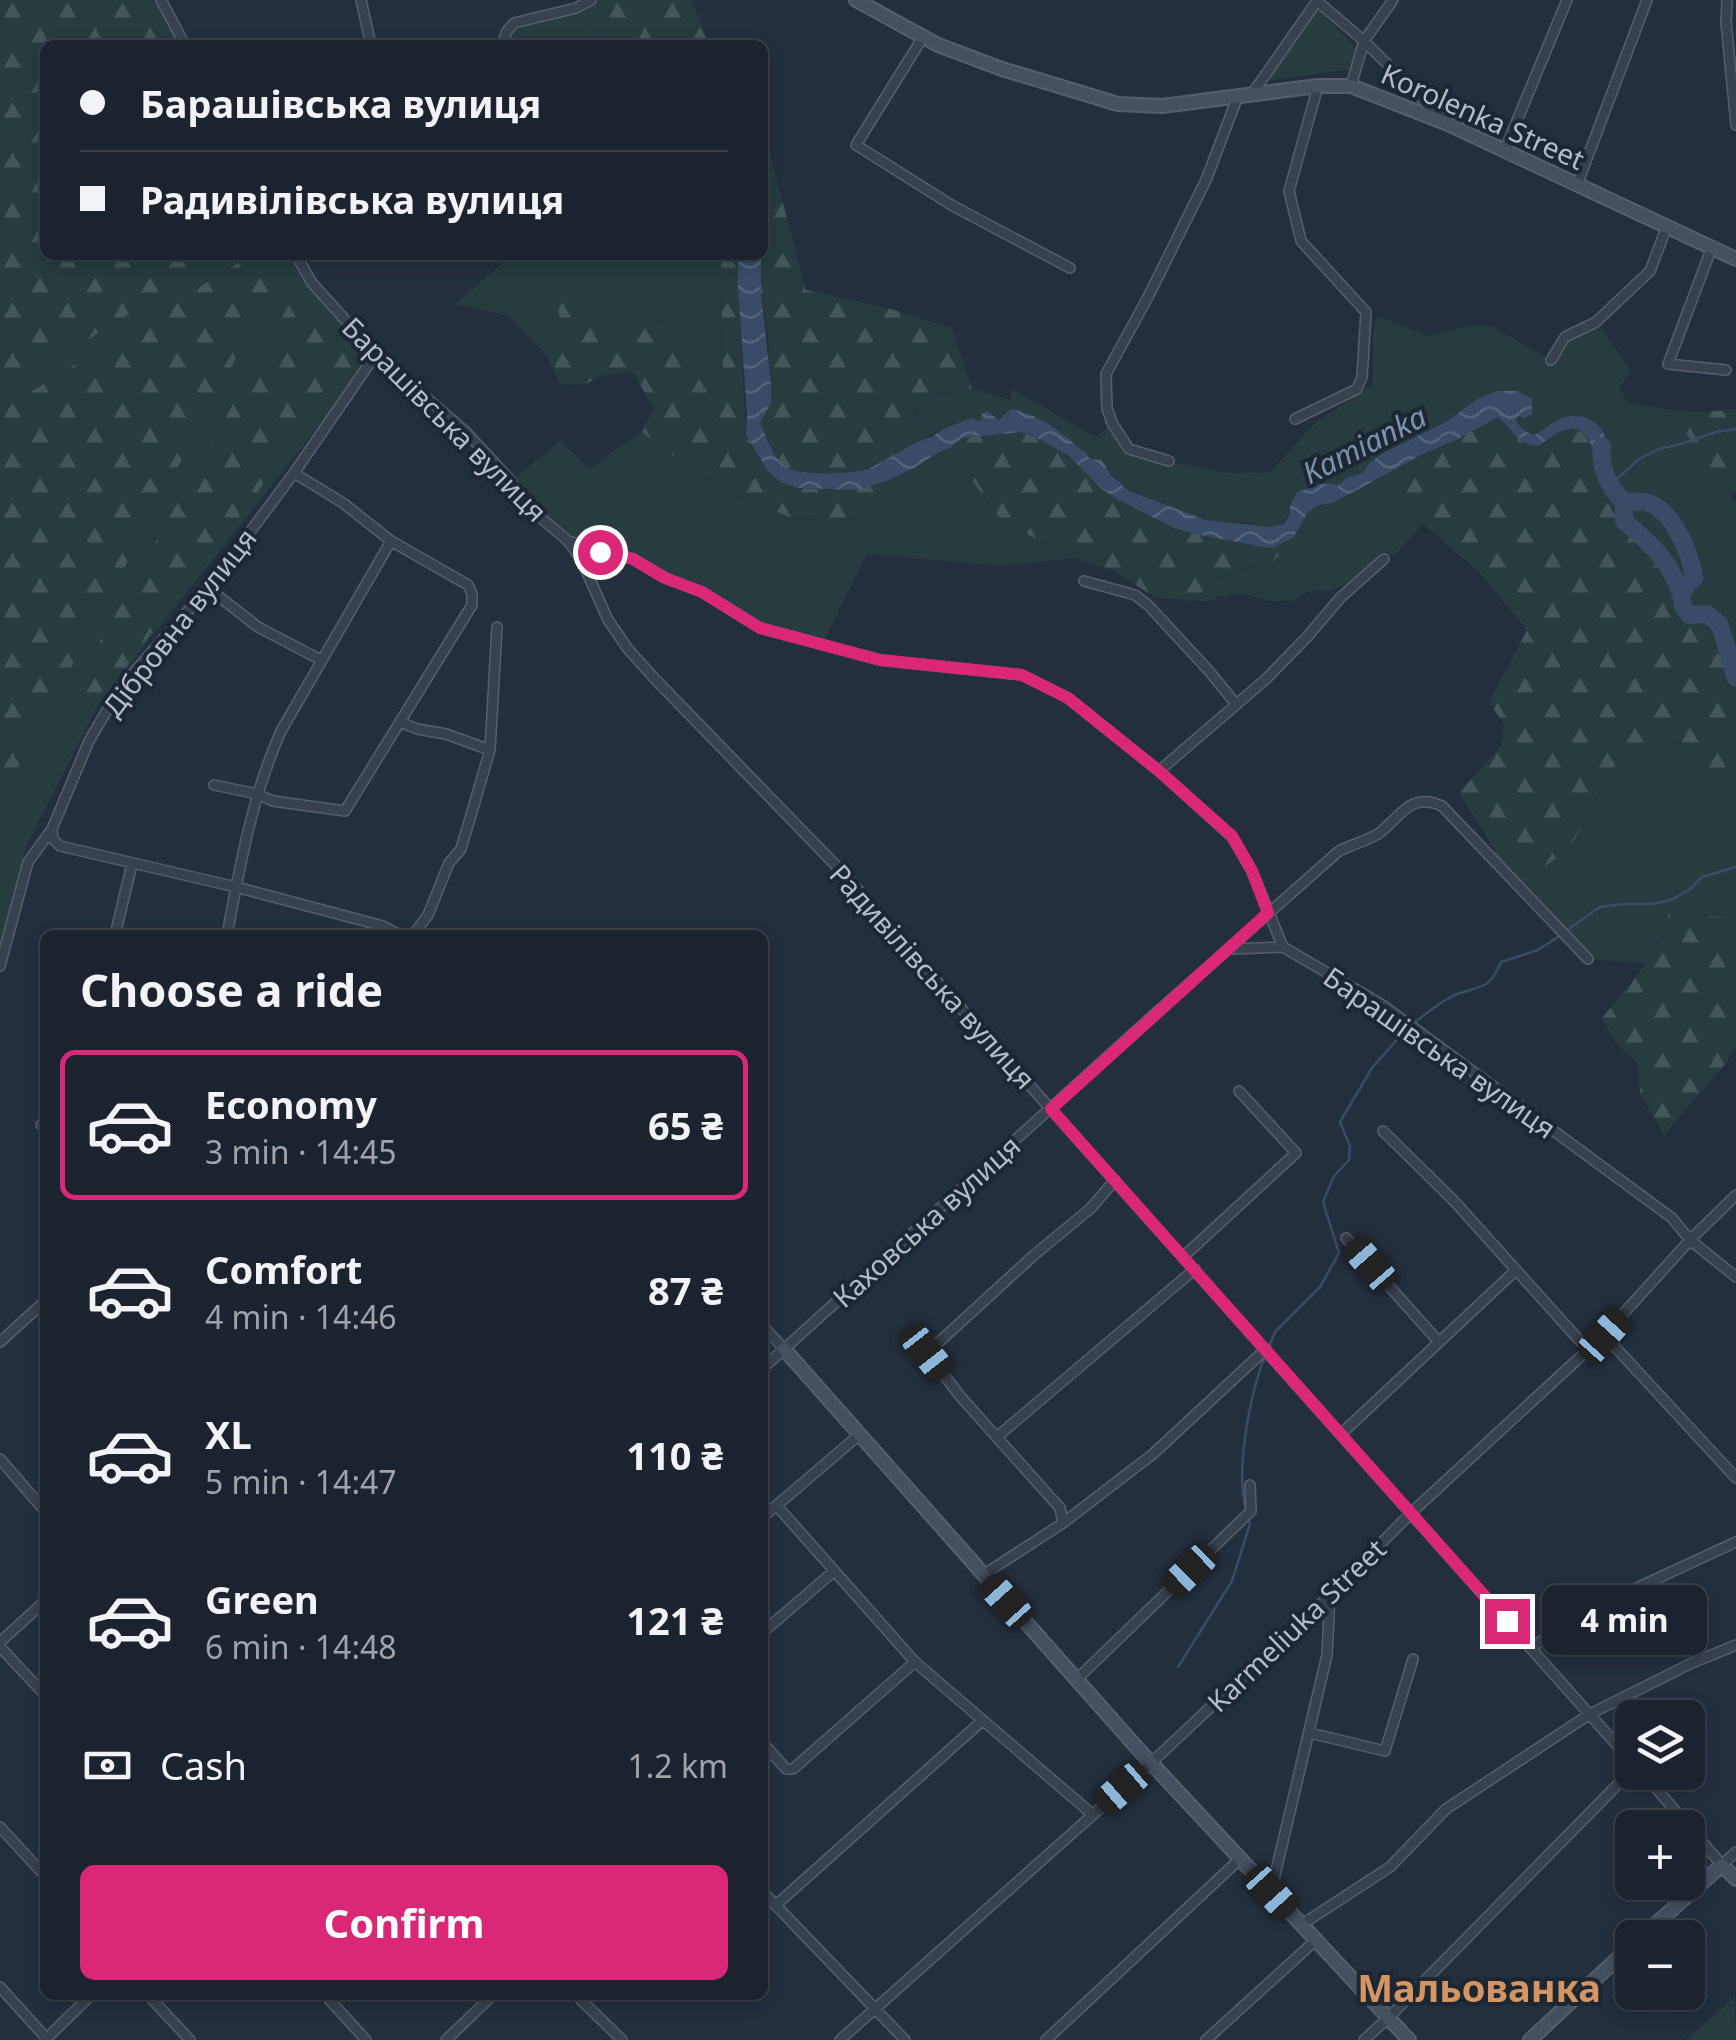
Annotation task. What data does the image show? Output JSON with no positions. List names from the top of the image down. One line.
{"streets":{"street":["Korolenka Street","Барашівська вулиця","Дібровна вулиця","Радивілівська вулиця","Каховська вулиця","Karmeliuka Street"]},"crossings":[["Барашівська вулиця","Дібровна вулиця"],["Барашівська вулиця","Радивілівська вулиця"],["Барашівська вулиця","Каховська вулиця"],["Барашівська вулиця","Karmeliuka Street"],["Радивілівська вулиця","Каховська вулиця"],["Радивілівська вулиця","Karmeliuka Street"]],"districts":["Мальованка"],"water":["Kamianka"],"page":{"banner":["Барашівська вулиця","Радивілівська вулиця"],"heading":"Choose a ride","list":[{"name":"Economy","note":"3 min · 14:45","value":"65 ₴"},{"name":"Comfort","note":"4 min · 14:46","value":"87 ₴"},{"name":"XL","note":"5 min · 14:47","value":"110 ₴"},{"name":"Green","note":"6 min · 14:48","value":"121 ₴"}],"bubble":"4 min","map_buttons":["+","−"],"pay":["Cash","1.2 km"],"buttons":"Confirm"}}
